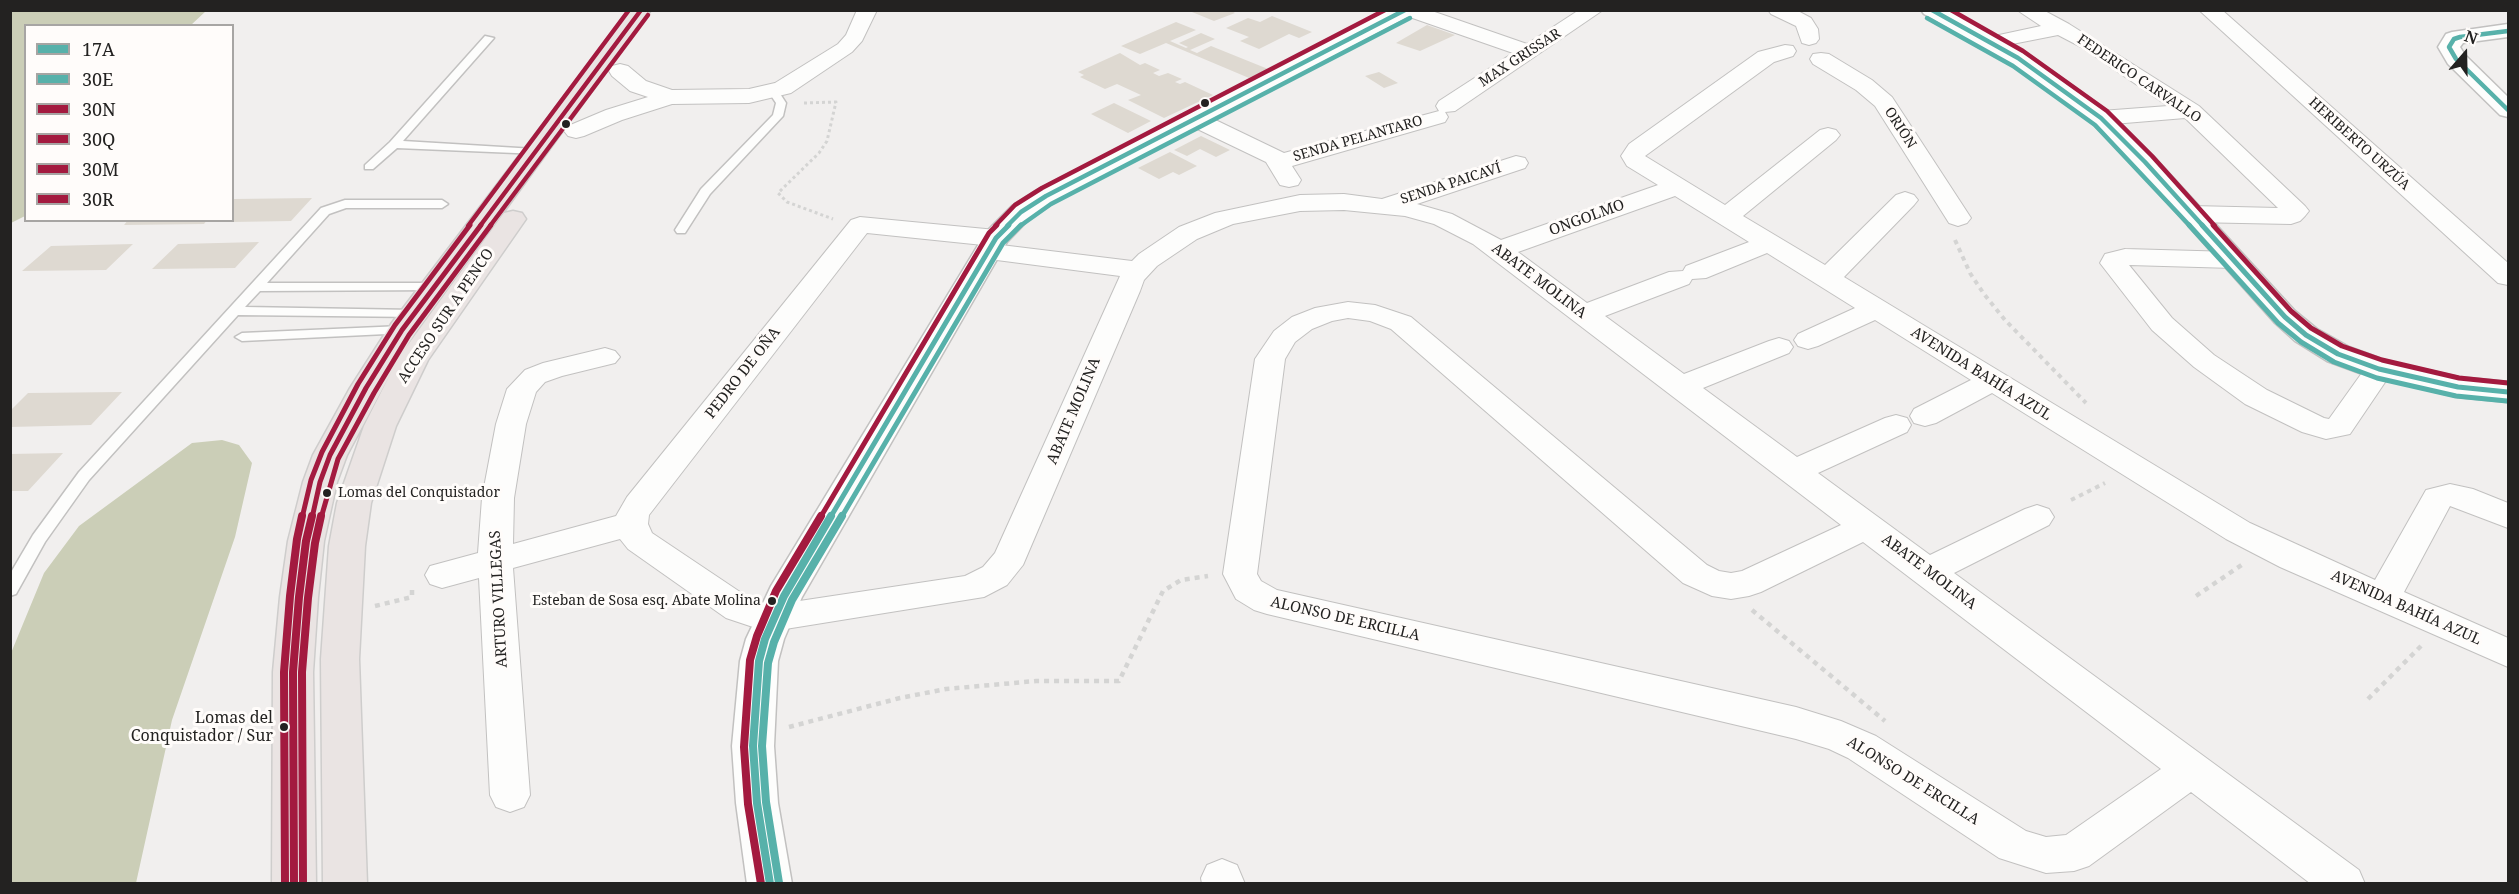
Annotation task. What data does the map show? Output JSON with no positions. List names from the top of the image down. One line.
{"streets":{"main road":["ACCESO SUR A PENCO"],"street":["MAX GRISSAR","FEDERICO CARVALLO","ORIÓN","SENDA PELANTARO","HERIBERTO URZÚA","SENDA PAICAVÍ","ONGOLMO","ABATE MOLINA","PEDRO DE OÑA","AVENIDA BAHÍA AZUL","ARTURO VILLEGAS","ALONSO DE ERCILLA"]},"crossings":[["MAX GRISSAR","SENDA PELANTARO"],["ORIÓN","AVENIDA BAHÍA AZUL"],["SENDA PAICAVÍ","ABATE MOLINA"],["ONGOLMO","ABATE MOLINA"],["ONGOLMO","AVENIDA BAHÍA AZUL"],["ABATE MOLINA","ALONSO DE ERCILLA"]],"places":["Lomas del Conquistador","Esteban de Sosa esq. Abate Molina","Lomas del Conquistador / Sur"],"lines":["transit line 17A","transit line 30N","transit line 30Q","transit line 30R","transit line 30M","transit line 30E"],"legend":["17A","30E","30N","30Q","30M","30R"],"north":"top"}
